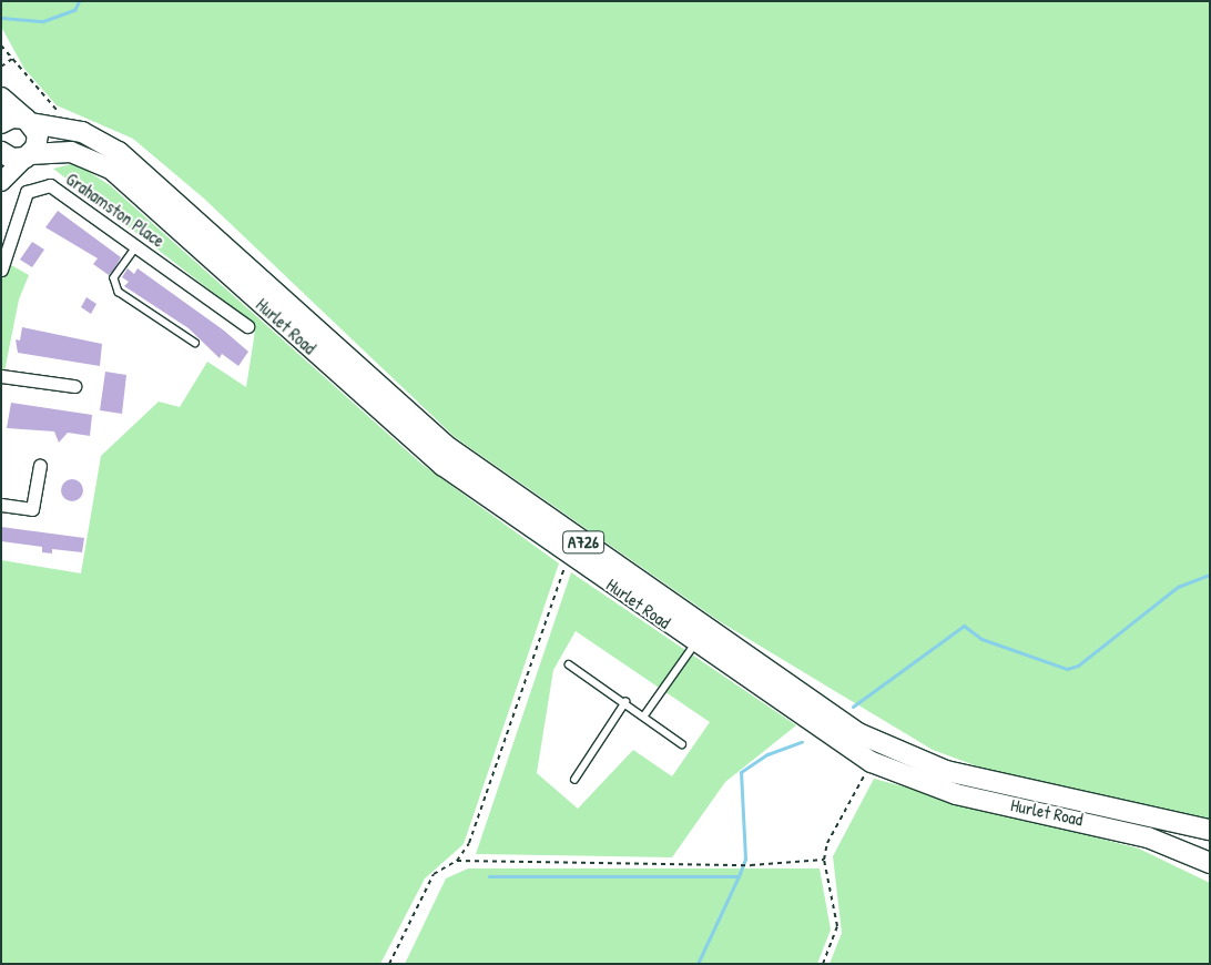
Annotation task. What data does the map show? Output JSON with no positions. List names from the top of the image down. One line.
{"streets":{"main road":["Hurlet Road","A726"],"street":["Grahamston Place"]}}
